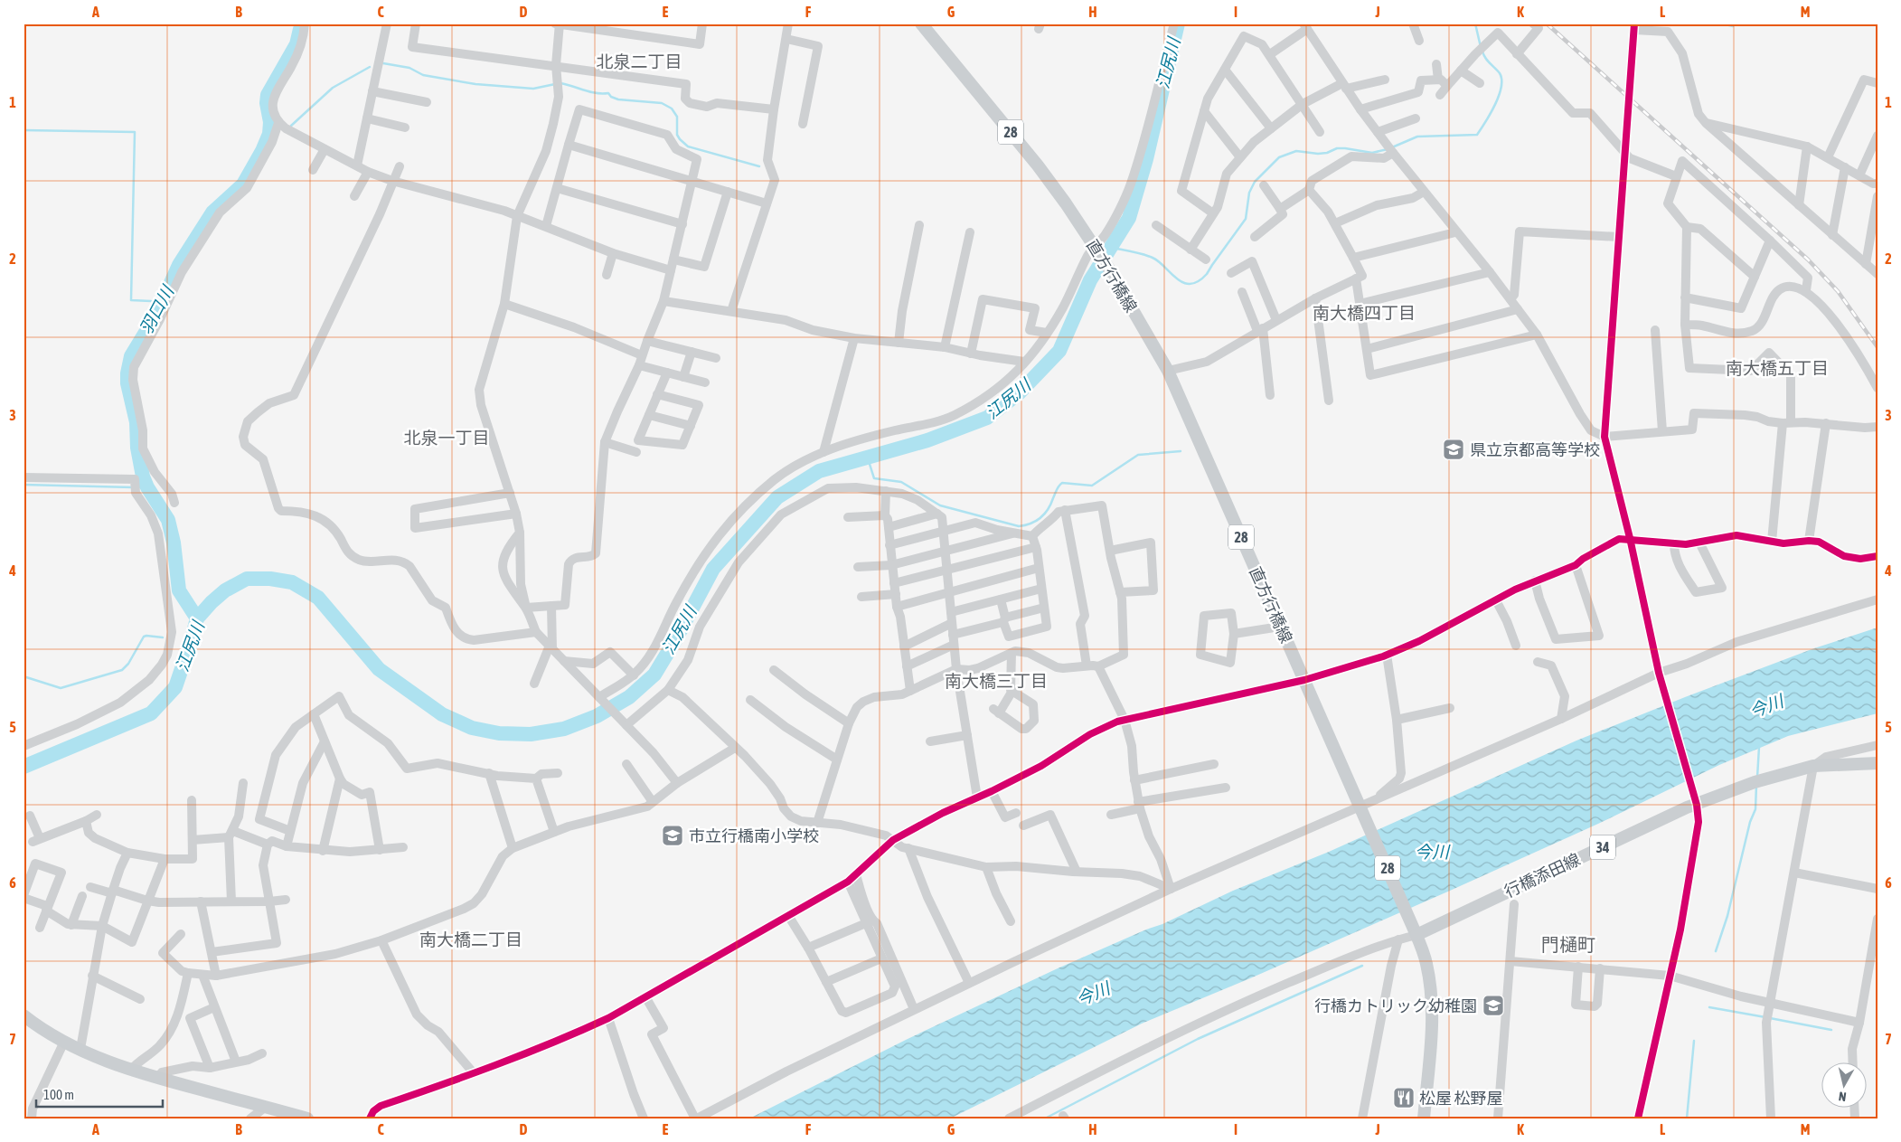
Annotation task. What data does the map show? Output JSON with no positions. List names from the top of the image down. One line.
{"streets":{"main road":["28","直方行橋線","34","行橋添田線"]},"crossings":[["直方行橋線","行橋添田線"]],"districts":["北泉二丁目","南大橋四丁目","南大橋五丁目","北泉一丁目","南大橋三丁目","南大橋二丁目","門樋町"],"water":["江尻川","羽口川","今川"],"places":{"school or university":["県立京都高等学校","市立行橋南小学校","行橋カトリック幼稚園"],"restaurant":["松屋 松野屋"]},"scale_bar":"100 m","north":"bottom","grid":{"columns":["A","B","C","D","E","F","G","H","I","J","K","L","M"],"rows":["1","2","3","4","5","6","7"]}}
